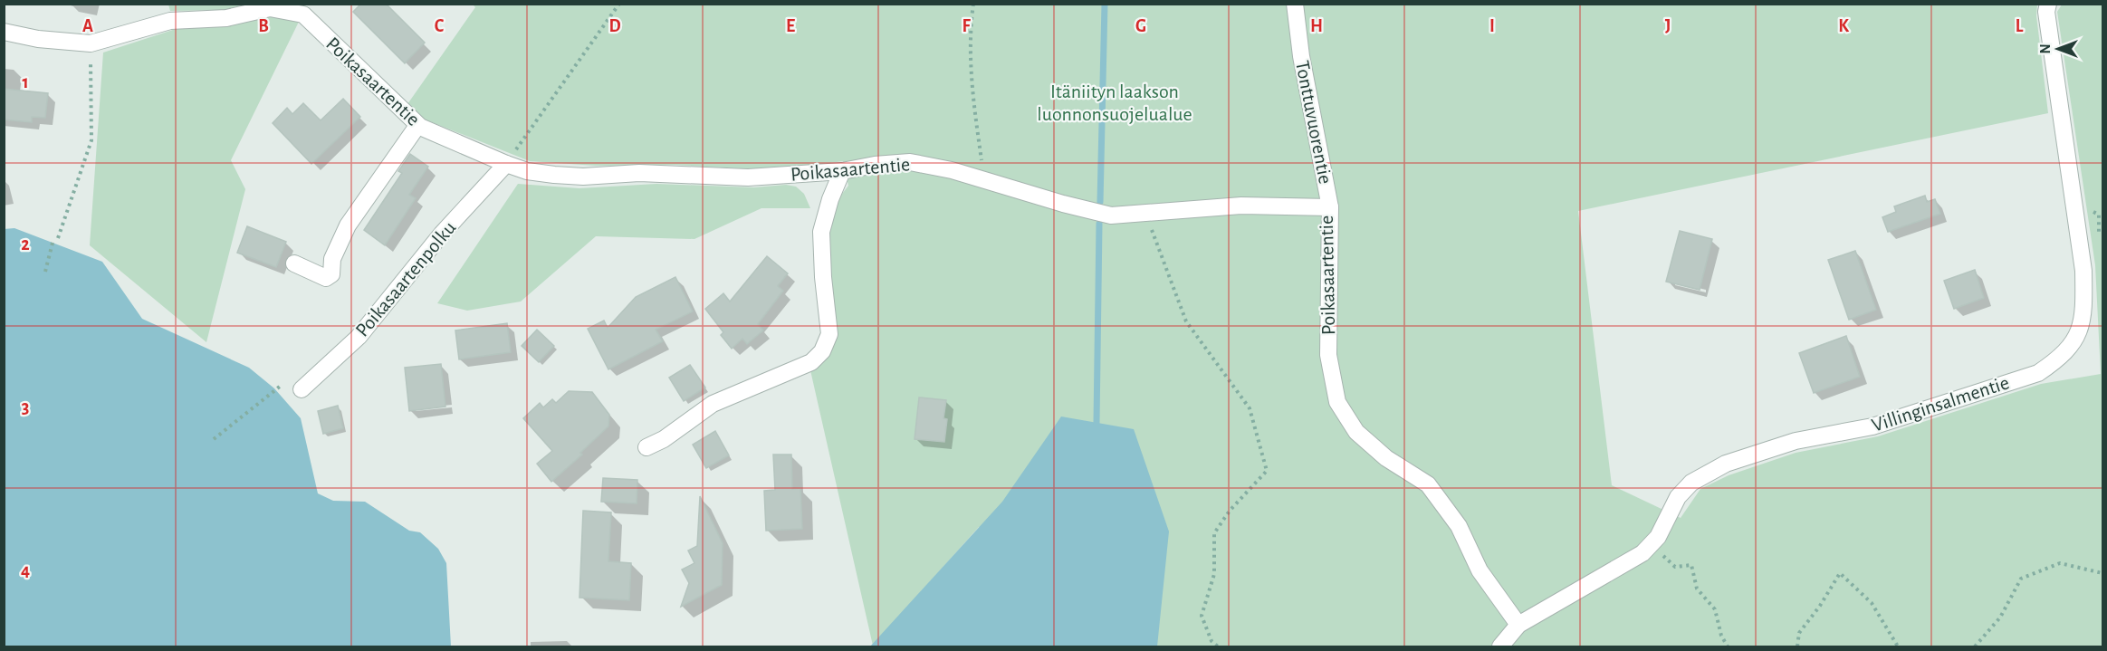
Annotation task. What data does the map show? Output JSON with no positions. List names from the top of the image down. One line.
{"streets":{"street":["Poikasaartentie","Tonttuvuorentie","Poikasaartenpolku","Villinginsalmentie"]},"crossings":[["Poikasaartentie","Tonttuvuorentie"],["Poikasaartentie","Poikasaartenpolku"],["Poikasaartentie","Villinginsalmentie"]],"parks":["Itäniityn laakson luonnonsuojelualue"],"north":"left","grid":{"columns":["A","B","C","D","E","F","G","H","I","J","K","L"],"rows":["1","2","3","4"]}}
